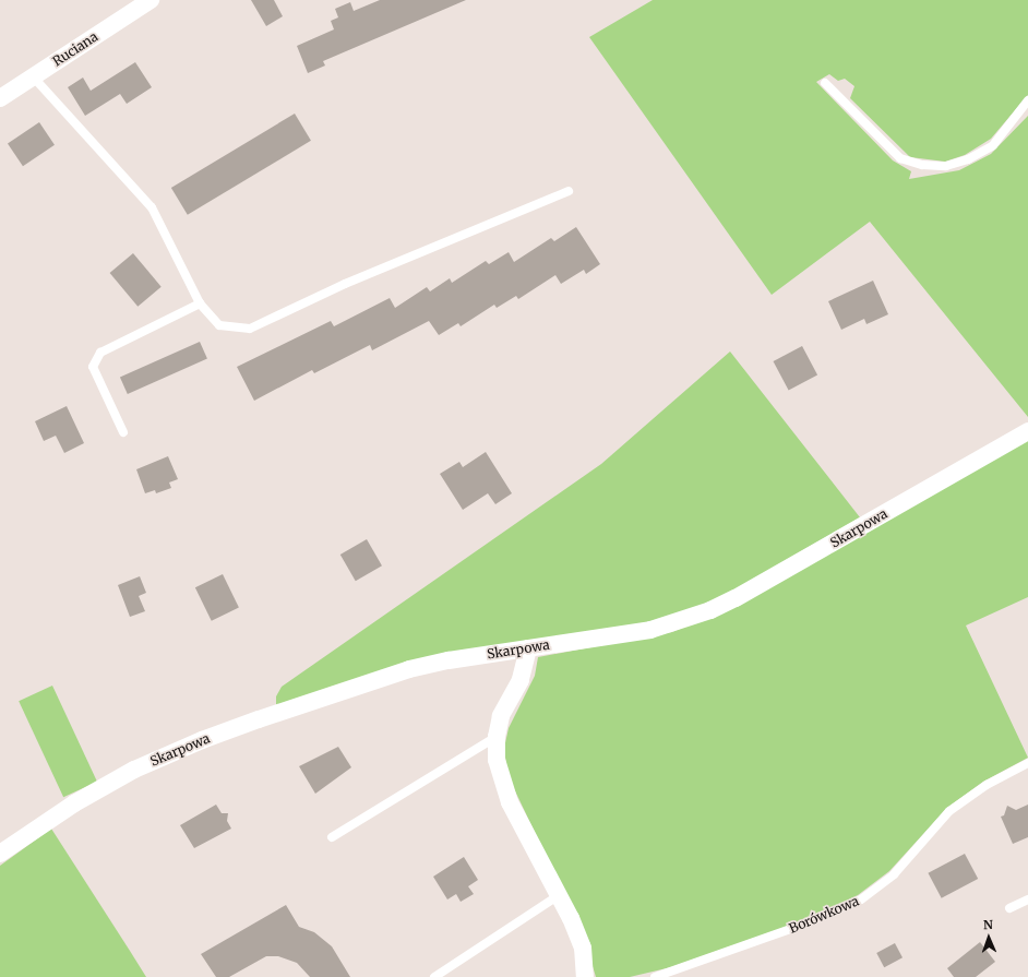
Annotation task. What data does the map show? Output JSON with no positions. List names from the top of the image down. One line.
{"streets":{"street":["Ruciana","Skarpowa"],"lane":["Borówkowa"]},"north":"top"}
